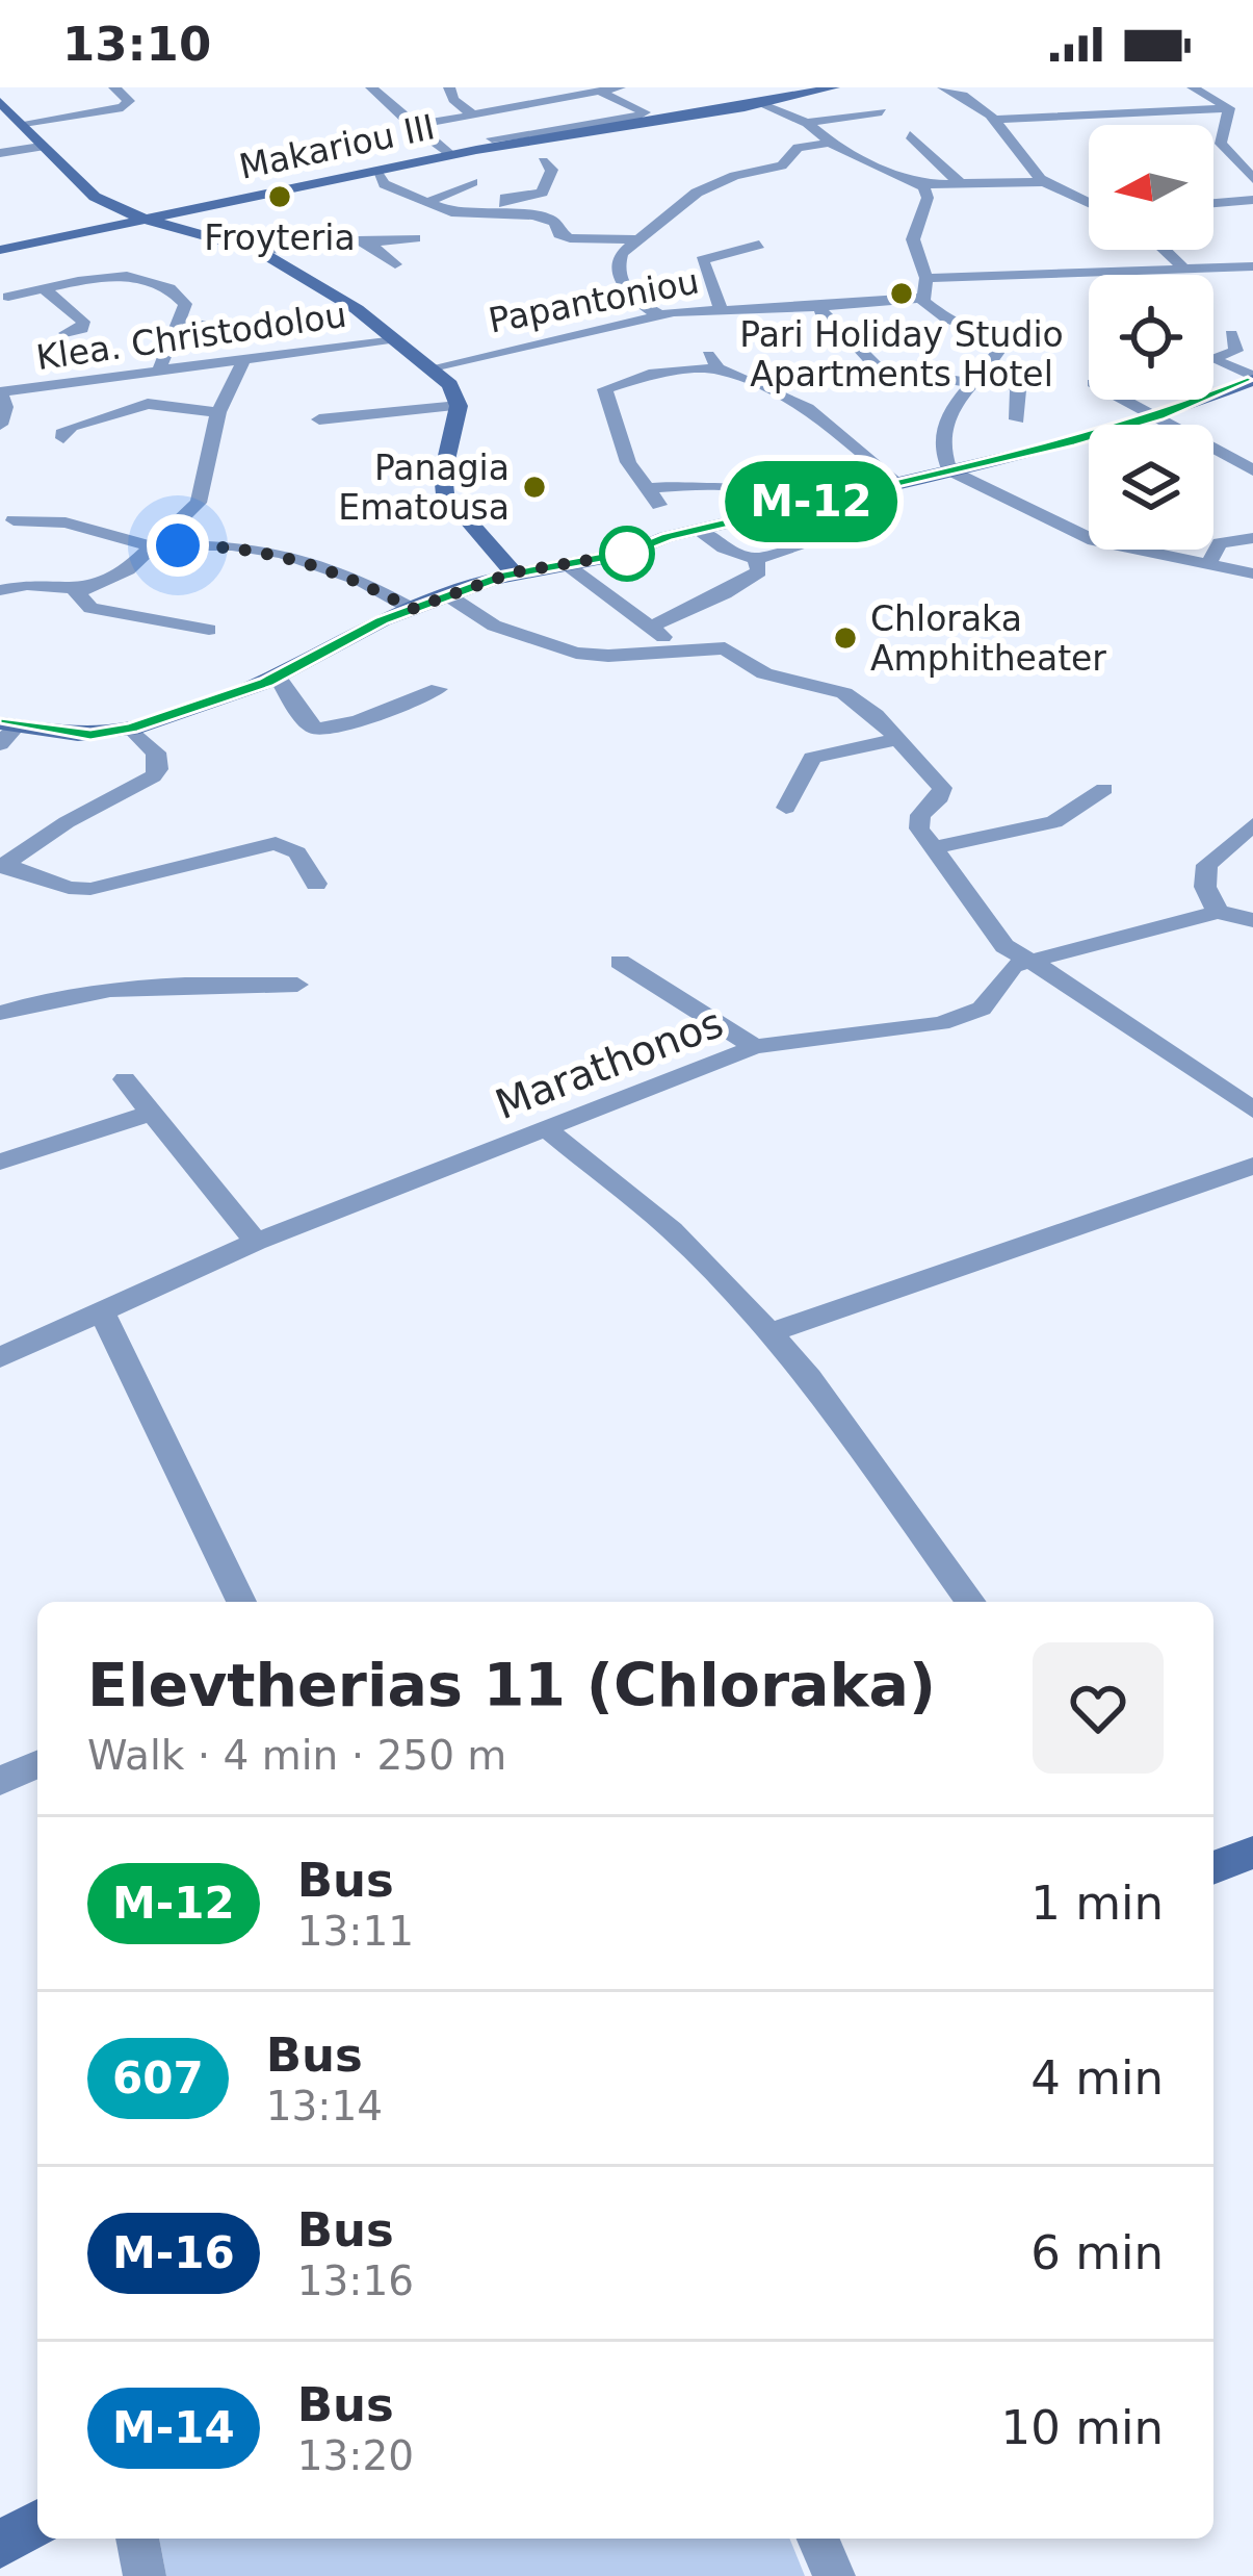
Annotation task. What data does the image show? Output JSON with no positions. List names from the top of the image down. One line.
{"streets":{"main road":["Makariou III"],"street":["Papantoniou","Klea. Christodolou","Marathonos"]},"places":["Froyteria","Pari Holiday Studio Apartments Hotel","Panagia Ematousa","Chloraka Amphitheater"],"lines":["bus line M-12"],"north":"left","page":{"status":"13:10","on_map":"M-12","heading":["Elevtherias 11 (Chloraka)","Walk · 4 min · 250 m"],"list":[{"mark":"M-12","name":"Bus","note":"13:11","value":"1 min"},{"mark":"607","name":"Bus","note":"13:14","value":"4 min"},{"mark":"M-16","name":"Bus","note":"13:16","value":"6 min"},{"mark":"M-14","name":"Bus","note":"13:20","value":"10 min"}]}}
